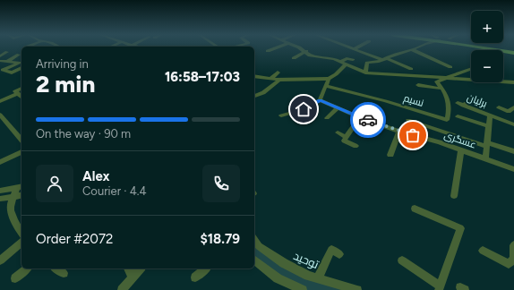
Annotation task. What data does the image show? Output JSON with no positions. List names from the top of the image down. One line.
{"streets":{"street":["نسیم","برلیان","عسگری","توحید"]},"crossings":[["برلیان","عسگری"]],"page":{"map_buttons":["+","−"],"heading":["2 min","Arriving in","16:58–17:03"],"panel":["Alex","Courier · 4.4","Order #2072","$18.79"],"bar":"On the way · 90 m"}}
